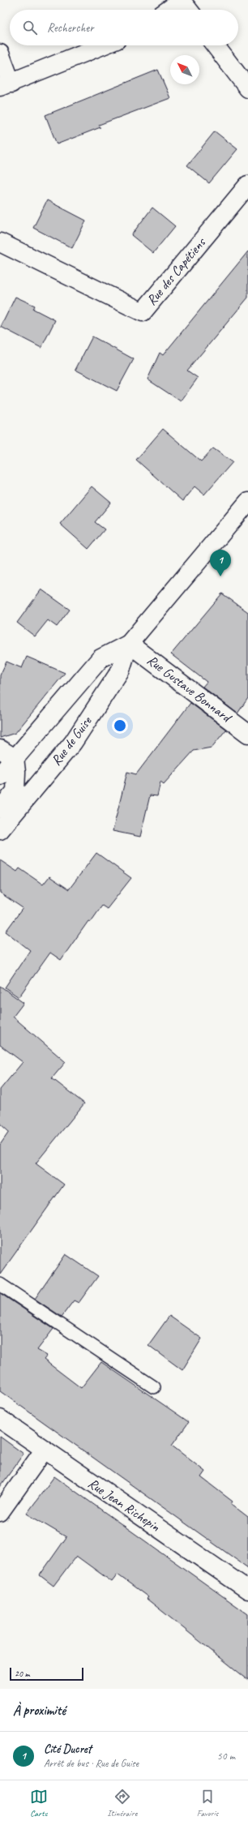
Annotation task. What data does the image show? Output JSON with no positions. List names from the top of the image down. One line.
{"streets":{"street":["Rue des Capétiens","Rue Gustave Bonnard","Rue de Guise","Rue Jean Richepin"]},"crossings":[["Rue Gustave Bonnard","Rue de Guise"]],"scale_bar":"20 m","north":"top left","page":{"search":"Rechercher","pins":"1","scale":"20 m","heading":"À proximité","list":[{"mark":"1","name":"Cité Ducret","note":"Arrêt de bus · Rue de Guise","value":"50 m"}],"nav":["Carte","Itinéraire","Favoris"]}}
